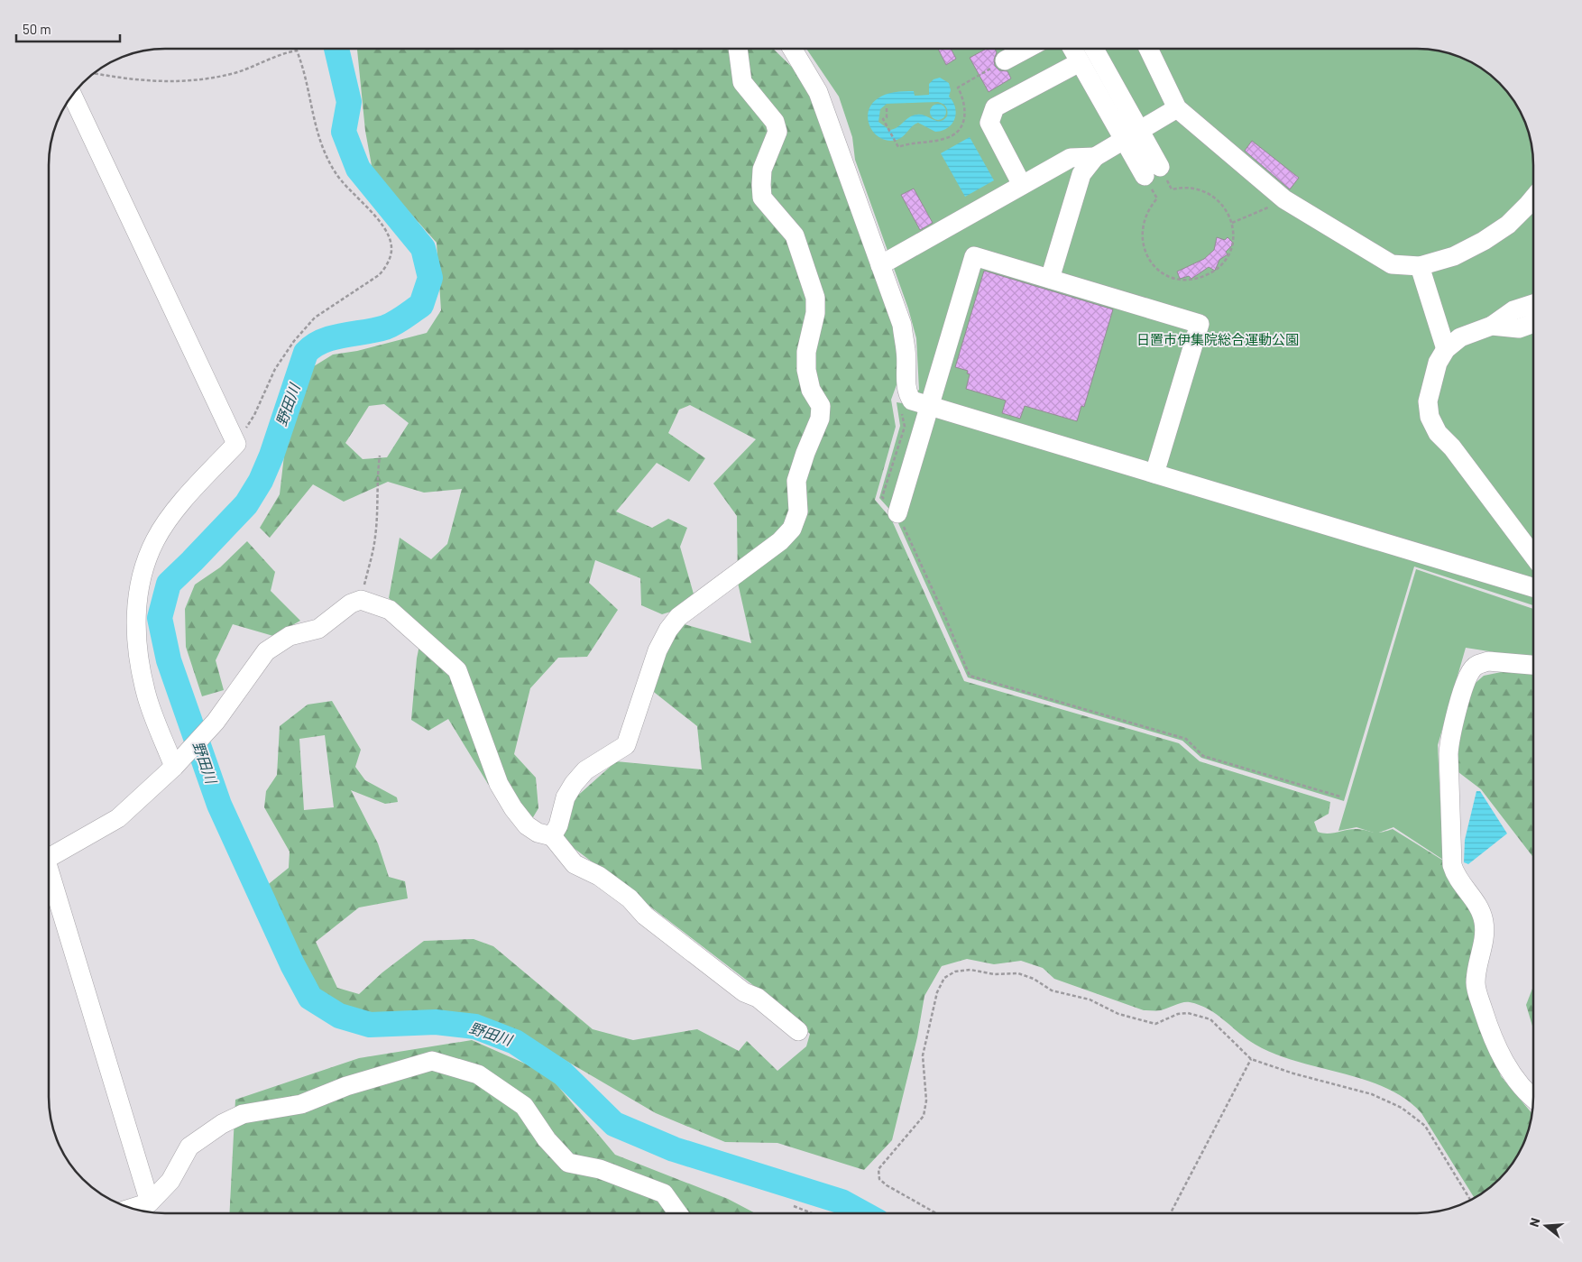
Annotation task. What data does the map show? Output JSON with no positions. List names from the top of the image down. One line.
{"water":["野田川"],"parks":["日置市伊集院総合運動公園"],"scale_bar":"50 m","north":"left"}
